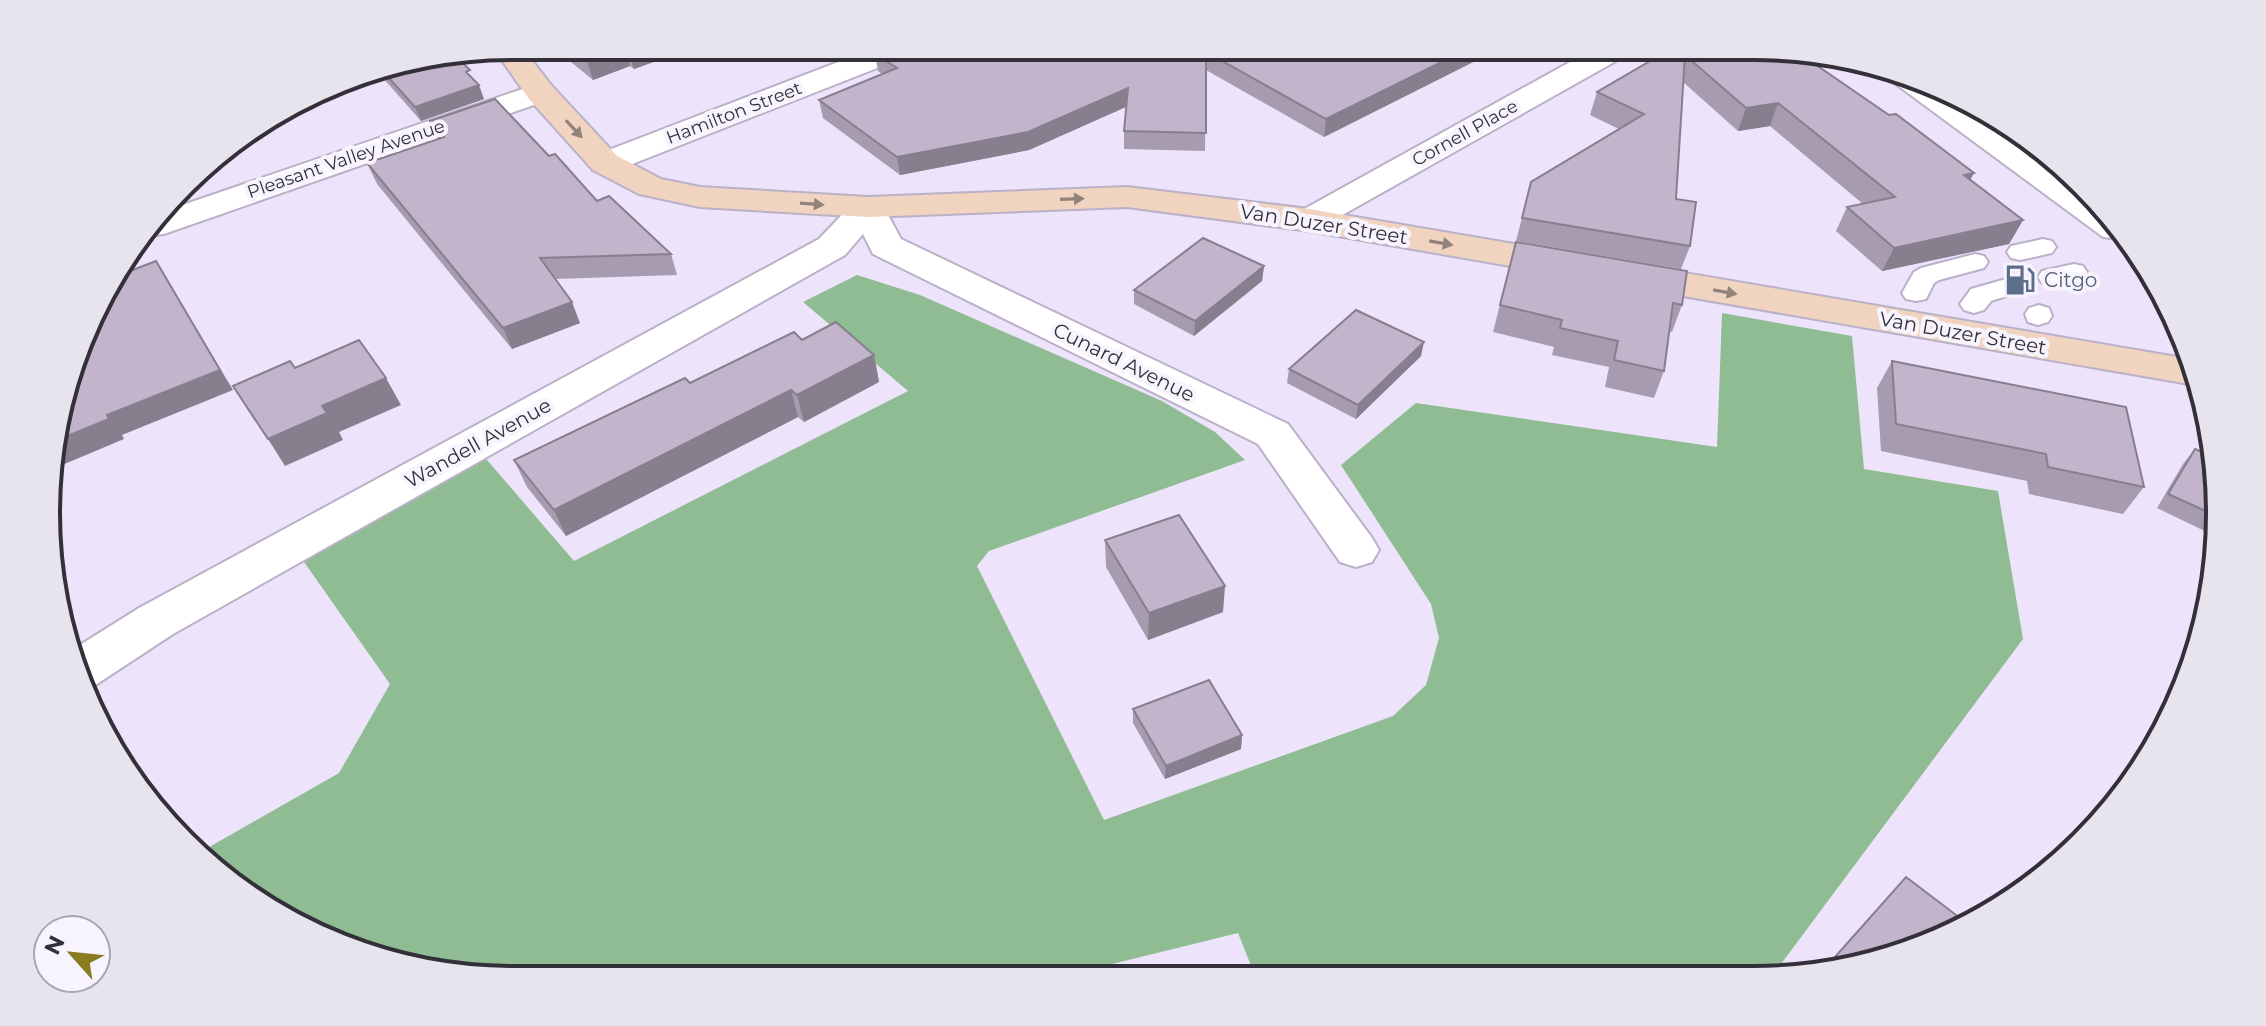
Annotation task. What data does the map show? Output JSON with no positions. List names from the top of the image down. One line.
{"streets":{"main road":["Van Duzer Street"],"street":["Hamilton Street","Cornell Place","Pleasant Valley Avenue","Cunard Avenue","Wandell Avenue"]},"crossings":[["Hamilton Street","Van Duzer Street"],["Cornell Place","Van Duzer Street"],["Pleasant Valley Avenue","Van Duzer Street"],["Van Duzer Street","Cunard Avenue"],["Van Duzer Street","Wandell Avenue"],["Cunard Avenue","Wandell Avenue"]],"one_way":["Van Duzer Street"],"places":{"fuel station":["Citgo"]},"north":"top left"}
